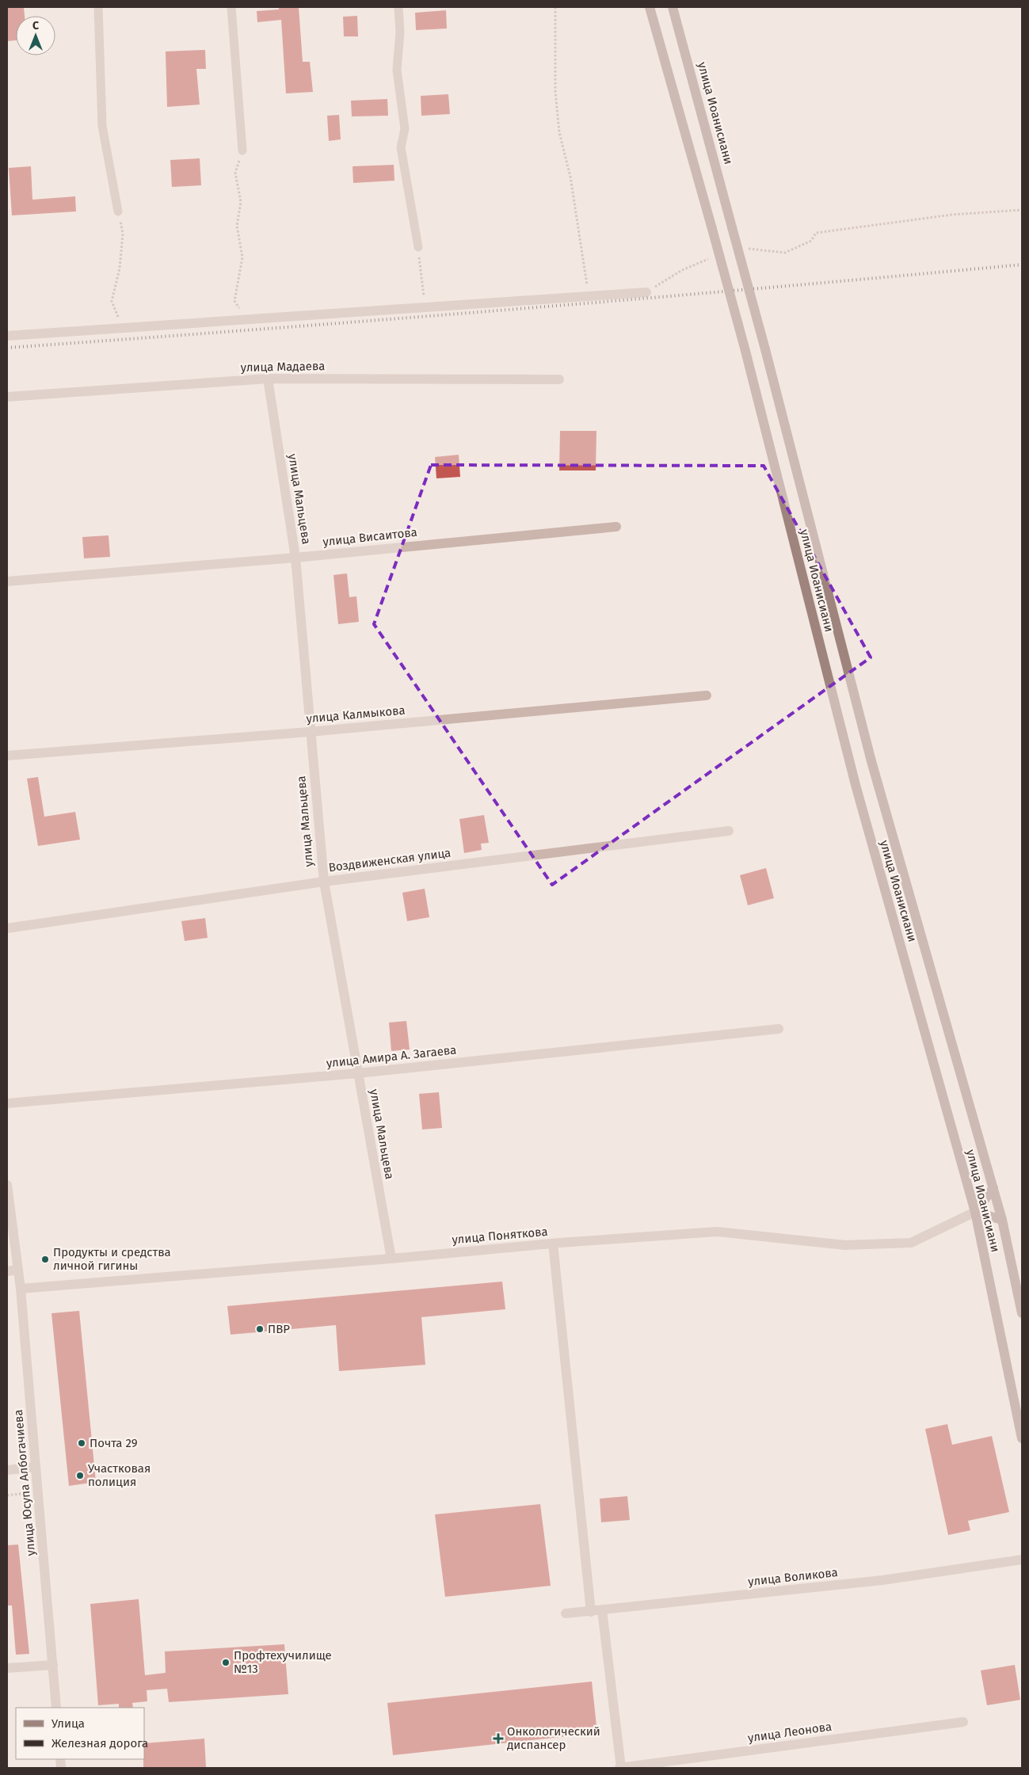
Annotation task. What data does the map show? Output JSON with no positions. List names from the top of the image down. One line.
{"streets":{"main road":["улица Иоанисиани"],"street":["улица Мадаева","улица Мальцева","улица Висаитова","улица Калмыкова","Воздвиженская улица","улица Амира А. Загаева","улица Поняткова","улица Юсупа Албогачиева","улица Воликова","улица Леонова"]},"crossings":[["улица Иоанисиани","улица Поняткова"],["улица Мадаева","улица Мальцева"],["улица Мальцева","улица Висаитова"],["улица Мальцева","улица Калмыкова"],["улица Мальцева","Воздвиженская улица"],["улица Мальцева","улица Амира А. Загаева"],["улица Мальцева","улица Поняткова"],["улица Поняткова","улица Юсупа Албогачиева"]],"places":{"other":["Продукты и средства личной гигины","ПВР","Почта 29","Участковая полиция","Профтехучилище №13"],"health":["Онкологический диспансер"]},"legend":["Улица","Железная дорога"],"north":"top"}
